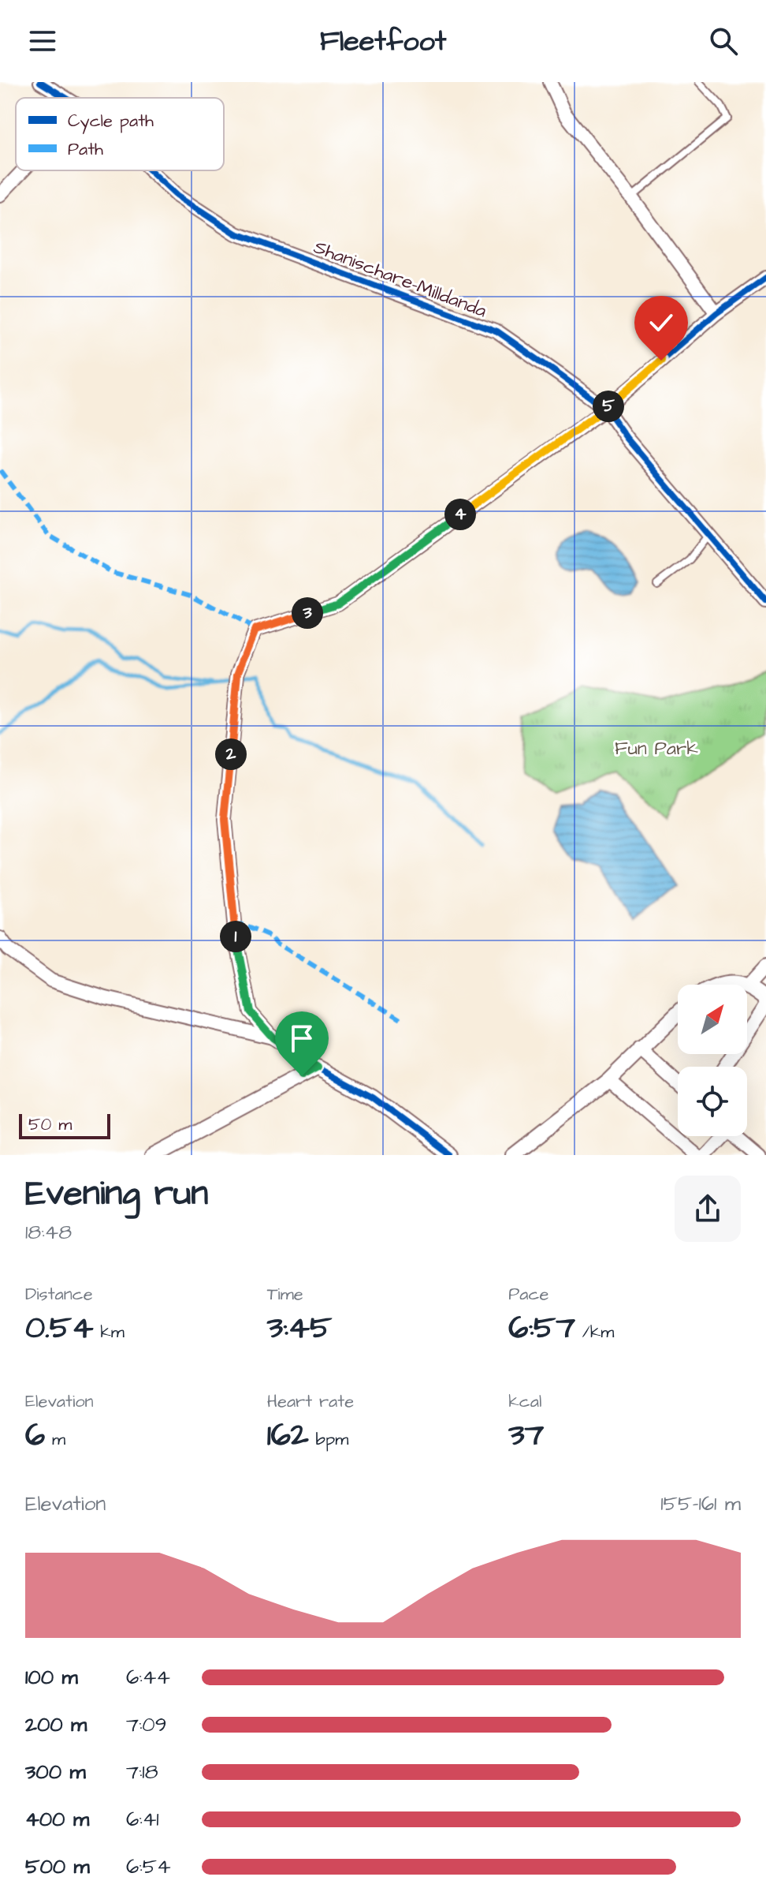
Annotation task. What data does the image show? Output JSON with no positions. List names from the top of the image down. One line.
{"streets":{"street":["Shanischare-Milldanda"]},"parks":["Fun Park"],"legend":["Cycle path","Path"],"scale_bar":"50 m","north":"top right","page":{"header":"Fleetfoot","pins":["5","4","3","2","1"],"scale":"50 m","heading":["Evening run","18:48"],"stats":[["Distance","0.54 km"],["Time","3:45"],["Pace","6:57 /km"],["Elevation","6 m"],["Heart rate","162 bpm"],["kcal","37"]],"chart":["Elevation","155–161 m"],"list":[{"name":"100 m","note":"6:44"},{"name":"200 m","note":"7:09"},{"name":"300 m","note":"7:18"},{"name":"400 m","note":"6:41"},{"name":"500 m","note":"6:54"}]}}
